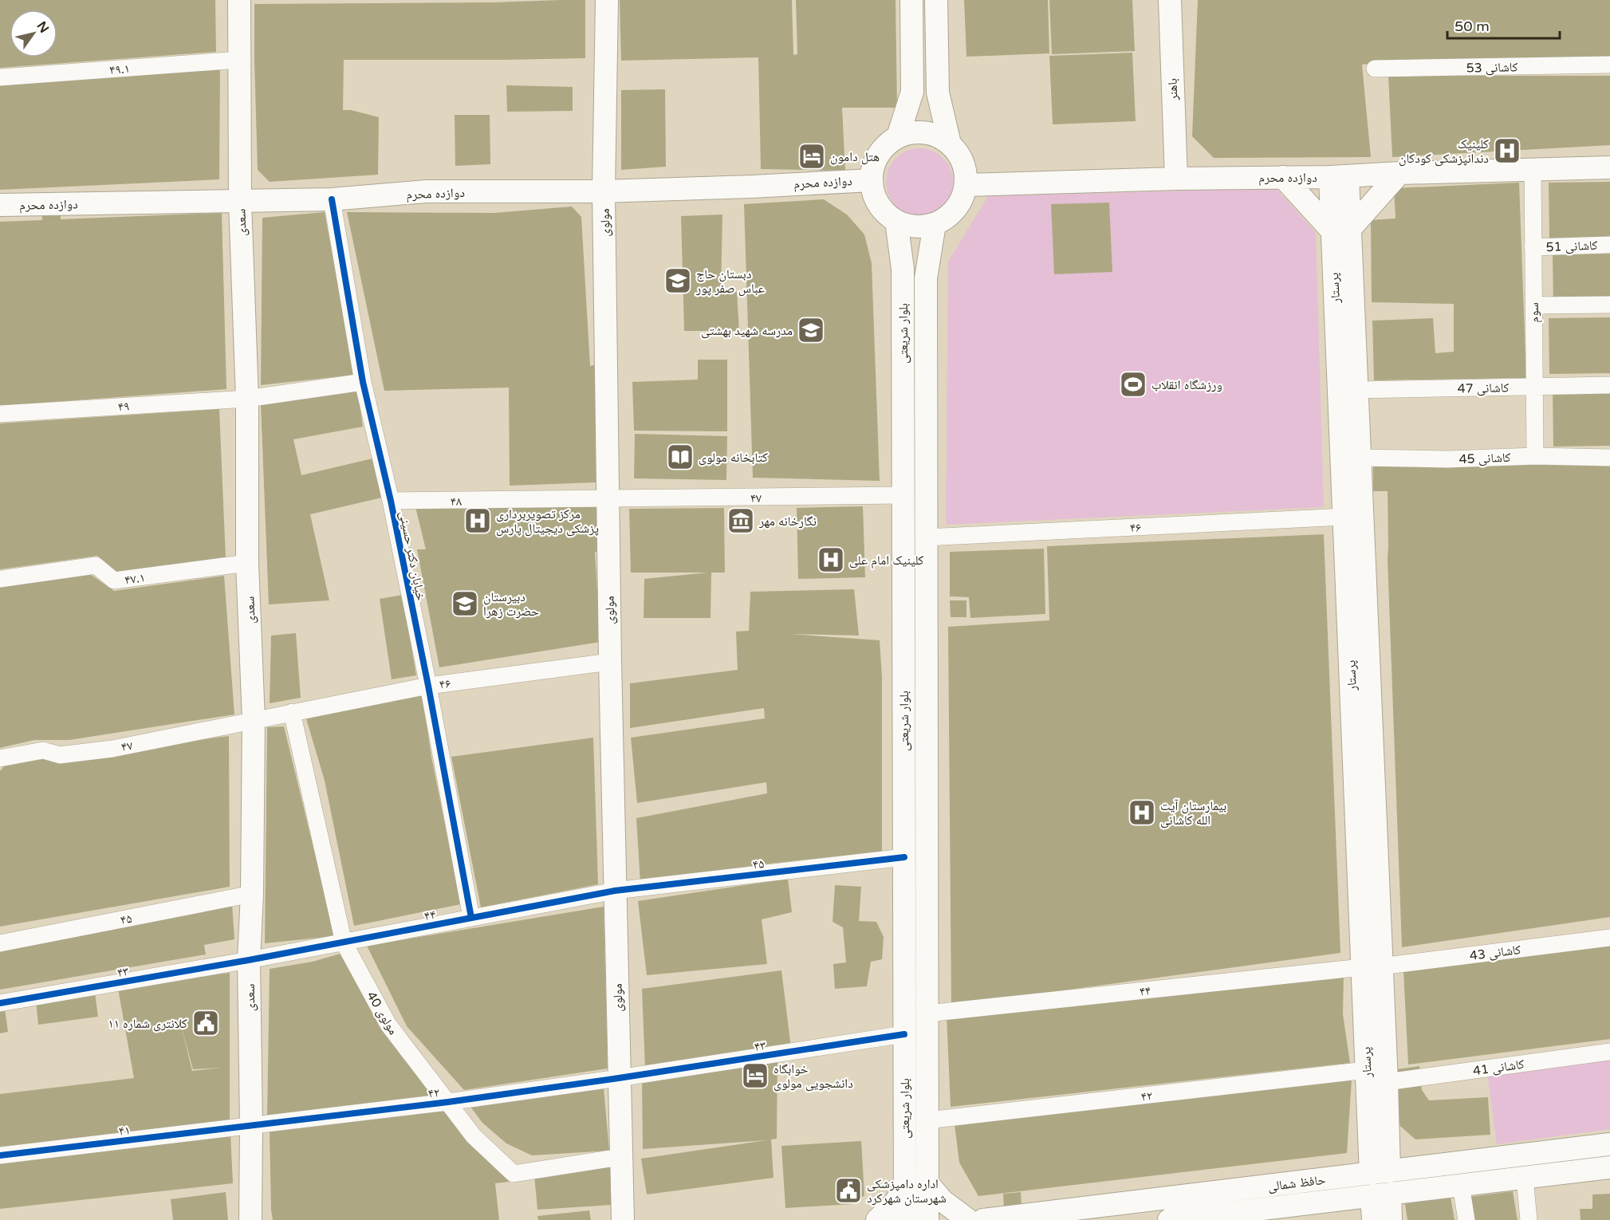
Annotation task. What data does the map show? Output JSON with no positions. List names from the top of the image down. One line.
{"streets":{"main road":["باهنر","دوازده محرم","سعدی","مولوی","پرستار","بلوار شریعتی","حافظ شمالی"],"street":["کاشانی 53","۴۹.۱","کاشانی 51","سوم","کاشانی 47","۴۹","کاشانی 45","۴۷","۴۸","۴۶","خیابان دکتر حسینی","۴۷.۱","۴۵","۴۴","کاشانی 43","۴۳","مولوی 40","کاشانی 41","۴۲","۴۱"]},"crossings":[["۴۹.۱","سعدی"],["باهنر","دوازده محرم"],["دوازده محرم","سعدی"],["دوازده محرم","مولوی"],["دوازده محرم","پرستار"],["دوازده محرم","سوم"],["دوازده محرم","بلوار شریعتی"],["دوازده محرم","خیابان دکتر حسینی"],["سعدی","۴۹"],["سعدی","۴۷"],["سعدی","۴۶"],["سعدی","۴۷.۱"],["سعدی","۴۵"],["سعدی","۴۴"],["سعدی","۴۳"],["سعدی","۴۲"],["سعدی","۴۱"],["مولوی","۴۷"],["مولوی","۴۸"],["مولوی","۴۶"],["مولوی","۴۵"],["مولوی","۴۴"],["مولوی","۴۳"],["مولوی","مولوی 40"],["مولوی","۴۲"],["کاشانی 51","سوم"],["پرستار","کاشانی 47"],["پرستار","کاشانی 45"],["پرستار","۴۶"],["پرستار","۴۴"],["پرستار","کاشانی 43"],["پرستار","کاشانی 41"],["پرستار","۴۲"],["پرستار","حافظ شمالی"],["سوم","کاشانی 47"],["سوم","کاشانی 45"],["بلوار شریعتی","۴۷"],["بلوار شریعتی","۴۶"],["بلوار شریعتی","۴۵"],["بلوار شریعتی","۴۴"],["بلوار شریعتی","۴۳"],["بلوار شریعتی","۴۲"],["۴۷","۴۸"],["۴۷","۴۶"],["۴۸","خیابان دکتر حسینی"],["۴۶","خیابان دکتر حسینی"],["۴۶","مولوی 40"],["خیابان دکتر حسینی","۴۴"],["۴۵","۴۴"],["۴۴","کاشانی 43"],["۴۴","۴۳"],["۴۴","مولوی 40"],["۴۳","۴۲"],["مولوی 40","۴۲"],["۴۲","۴۱"]],"places":{"hospital":["کلینیک دندانپزشکی کودکان","مرکز تصویربرداری پزشکی دیجیتال پارس","کلینیک امام علی","بیمارستان آیت الله کاشانی"],"hotel":["هتل دامون","خوابگاه دانشجویی مولوی"],"school or university":["دبستان حاج عباس صفر پور","مدرسه شهید بهشتی","دبیرستان حضرت زهرا"],"sports":["ورزشگاه انقلاب"],"library":["کتابخانه مولوی"],"museum":["نگارخانه مهر"],"public building":["کلانتری شماره ۱۱","اداره دامپزشکی شهرستان شهرکرد"]},"scale_bar":"50 m","north":"top right"}
